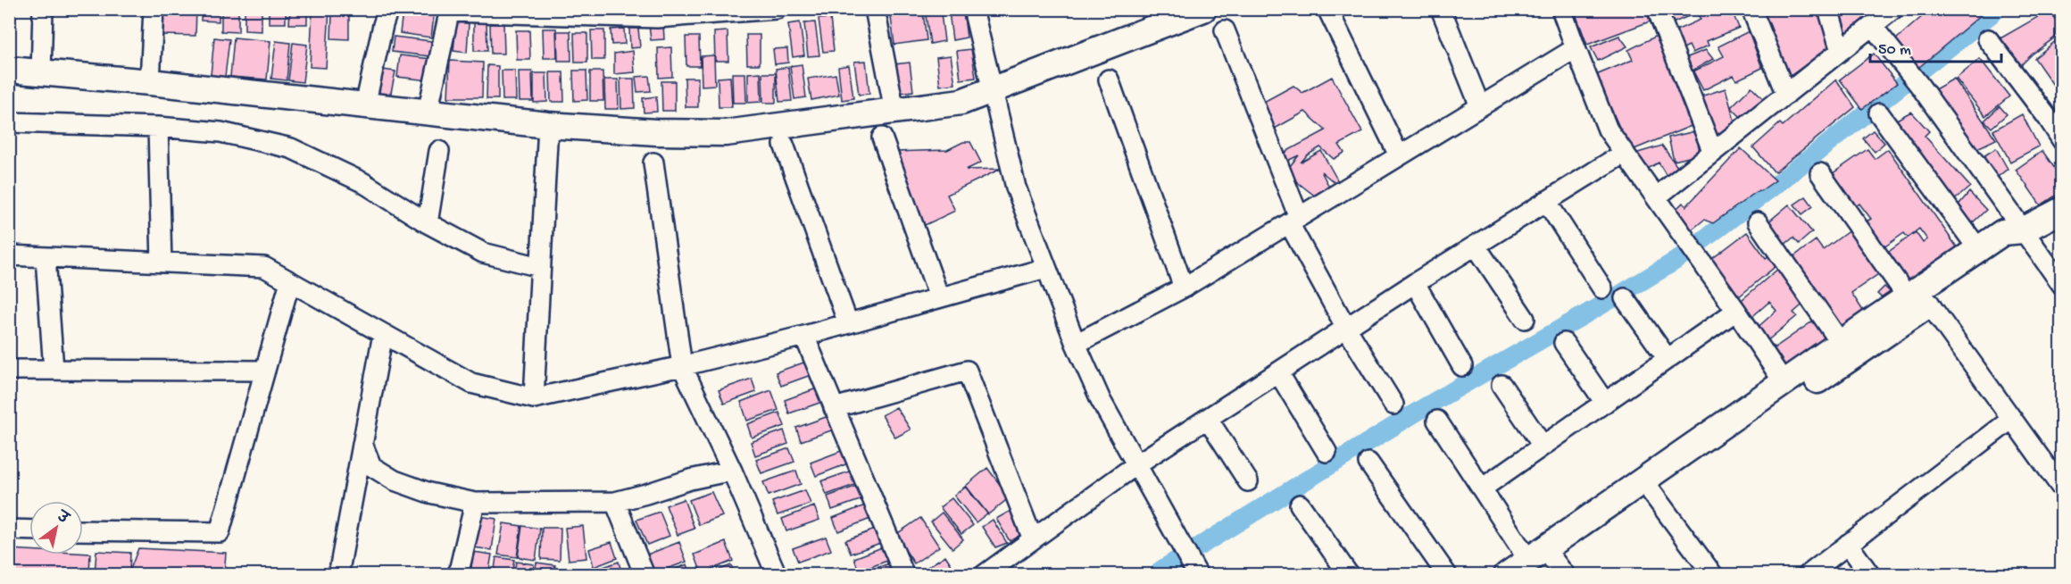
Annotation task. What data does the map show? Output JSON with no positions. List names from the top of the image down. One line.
{"scale_bar":"50 m","north":"top right"}
